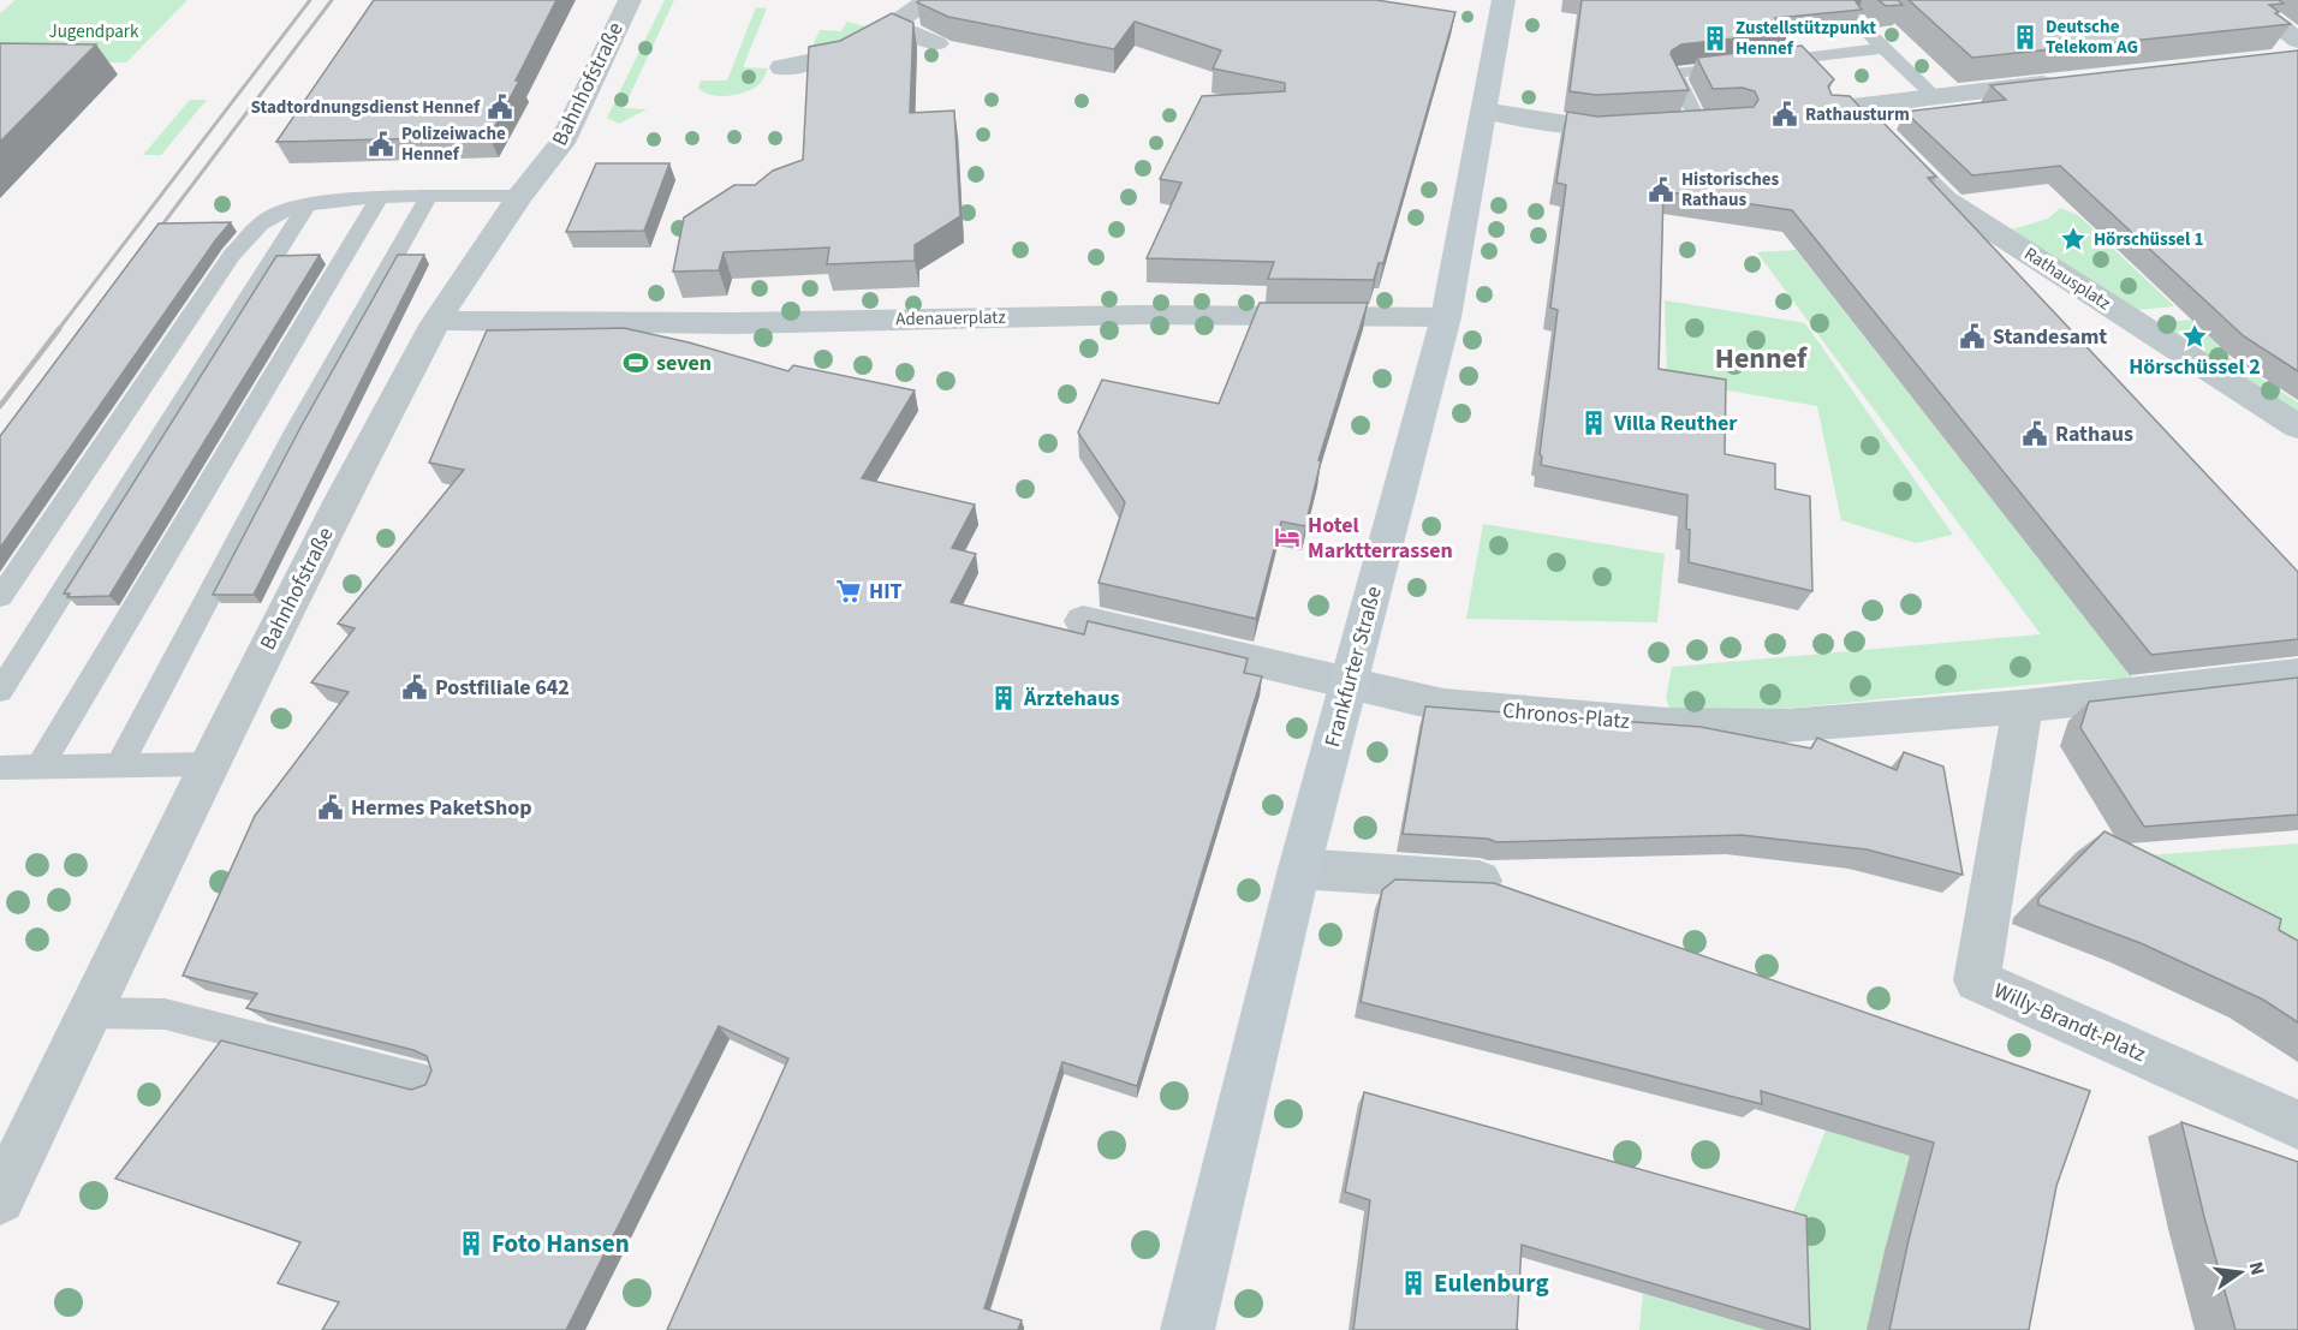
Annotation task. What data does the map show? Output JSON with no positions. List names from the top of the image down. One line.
{"streets":{"main road":["Frankfurter Straße"],"street":["Bahnhofstraße","Rathausplatz","Adenauerplatz","Chronos-Platz","Willy-Brandt-Platz"]},"crossings":[["Adenauerplatz","Frankfurter Straße"],["Frankfurter Straße","Chronos-Platz"],["Chronos-Platz","Willy-Brandt-Platz"]],"districts":["Hennef"],"parks":["Jugendpark"],"places":{"building":["Deutsche Telekom AG","Zustellstützpunkt Hennef","Villa Reuther","Ärztehaus","Foto Hansen","Eulenburg"],"public building":["Stadtordnungsdienst Hennef","Rathausturm","Polizeiwache Hennef","Historisches Rathaus","Standesamt","Rathaus","Postfiliale 642","Hermes PaketShop"],"place":["Hörschüssel 1","Hörschüssel 2"],"sports":["seven"],"hotel":["Hotel Marktterrassen"],"supermarket":["HIT"]},"north":"right"}
